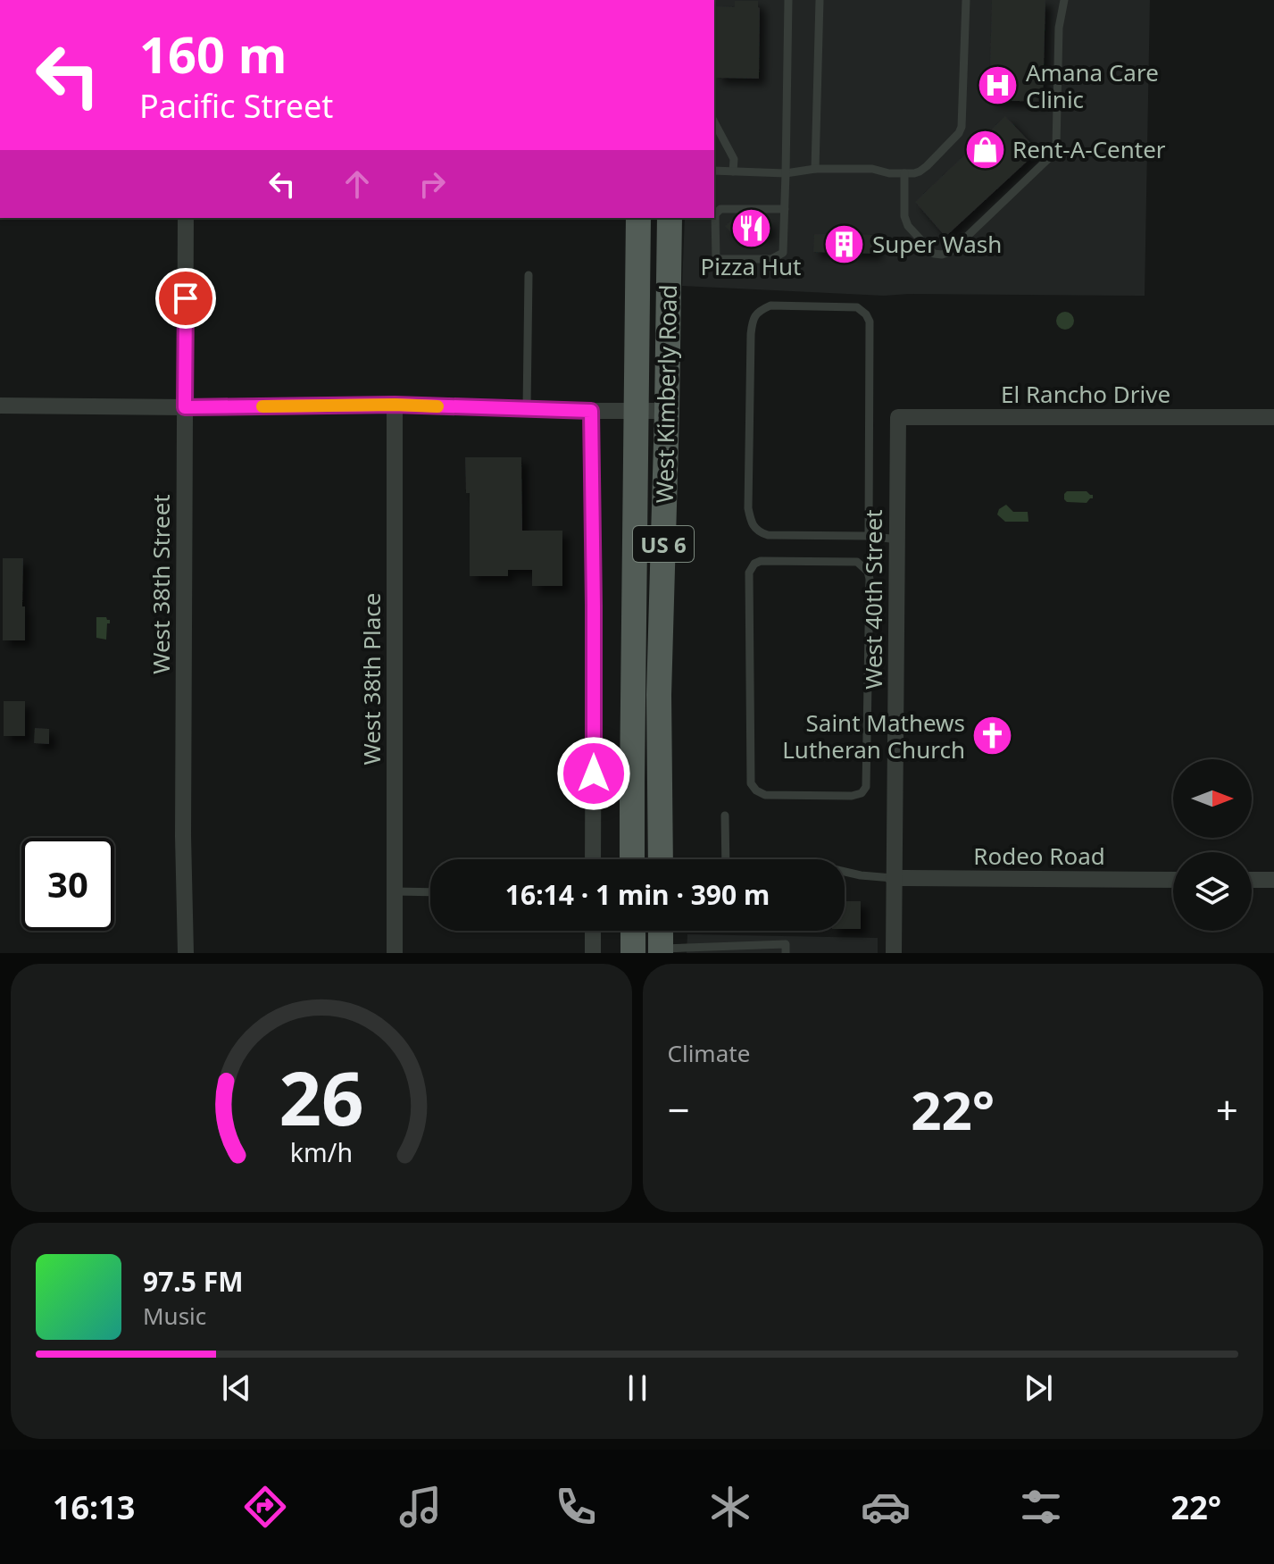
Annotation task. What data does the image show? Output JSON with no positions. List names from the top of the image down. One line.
{"streets":{"main road":["West Kimberly Road","US 6"],"street":["El Rancho Drive","West 38th Street","West 40th Street","West 38th Place","Rodeo Road"]},"crossings":[["El Rancho Drive","West 40th Street"],["West 40th Street","Rodeo Road"]],"places":{"hospital":["Amana Care Clinic"],"shop":["Rent-A-Center"],"restaurant":["Pizza Hut"],"building":["Super Wash"],"church":["Saint Mathews Lutheran Church"]},"north":"right","page":{"turn":["160 m","Pacific Street"],"limit":"30","trip":"16:14 · 1 min · 390 m","tile":"Climate","heat":["−","22°","+"],"song":["97.5 FM","Music"],"tabs":["16:13","22°"],"gauge":["26","km/h"]}}
